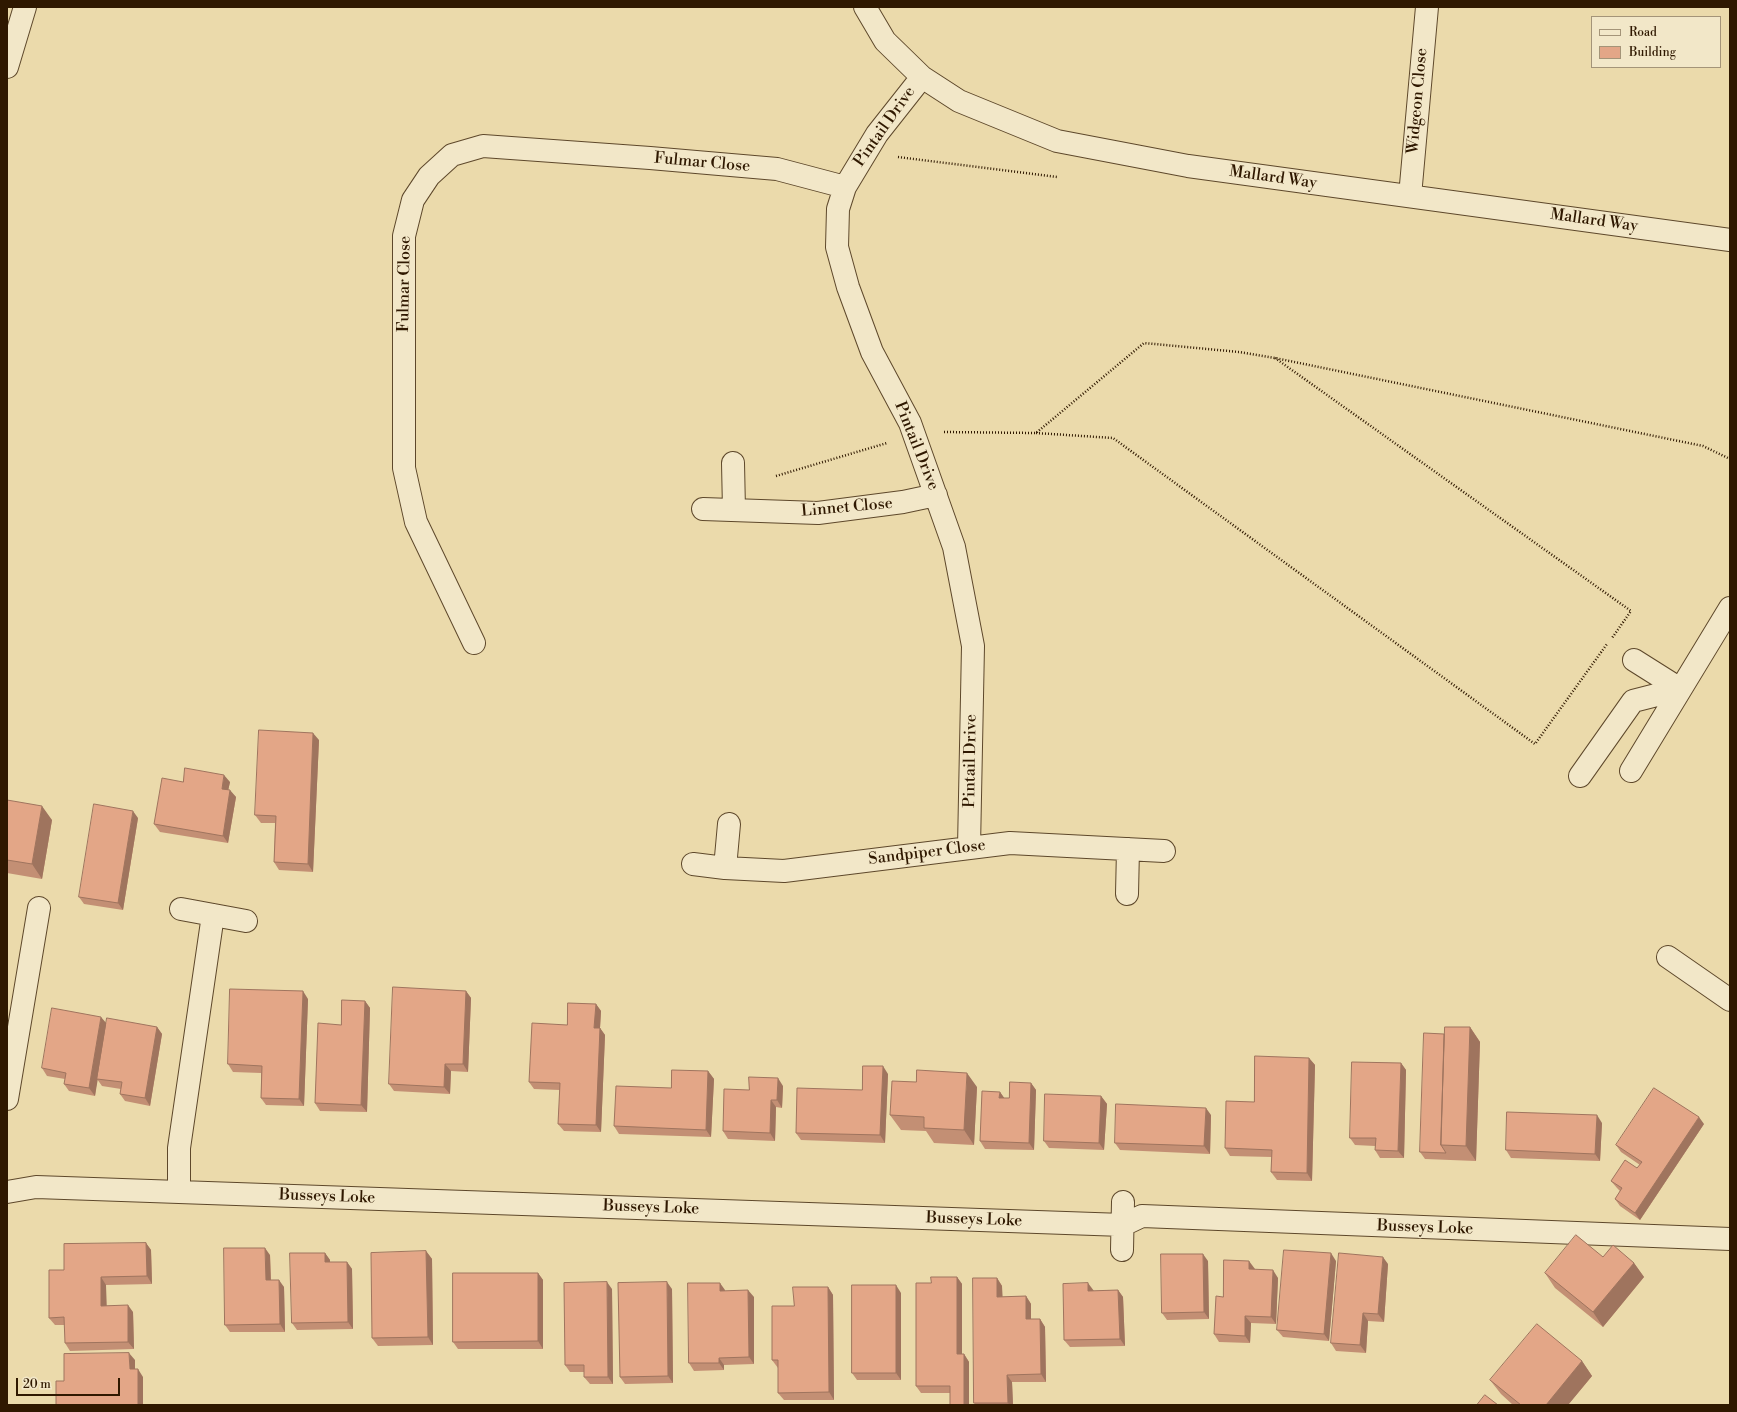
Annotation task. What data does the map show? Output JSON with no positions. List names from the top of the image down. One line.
{"streets":{"street":["Widgeon Close","Pintail Drive","Fulmar Close","Mallard Way","Linnet Close","Sandpiper Close","Busseys Loke"]},"crossings":[["Widgeon Close","Mallard Way"],["Pintail Drive","Fulmar Close"],["Pintail Drive","Mallard Way"],["Pintail Drive","Linnet Close"],["Pintail Drive","Sandpiper Close"]],"legend":["Road","Building"],"scale_bar":"20 m"}
